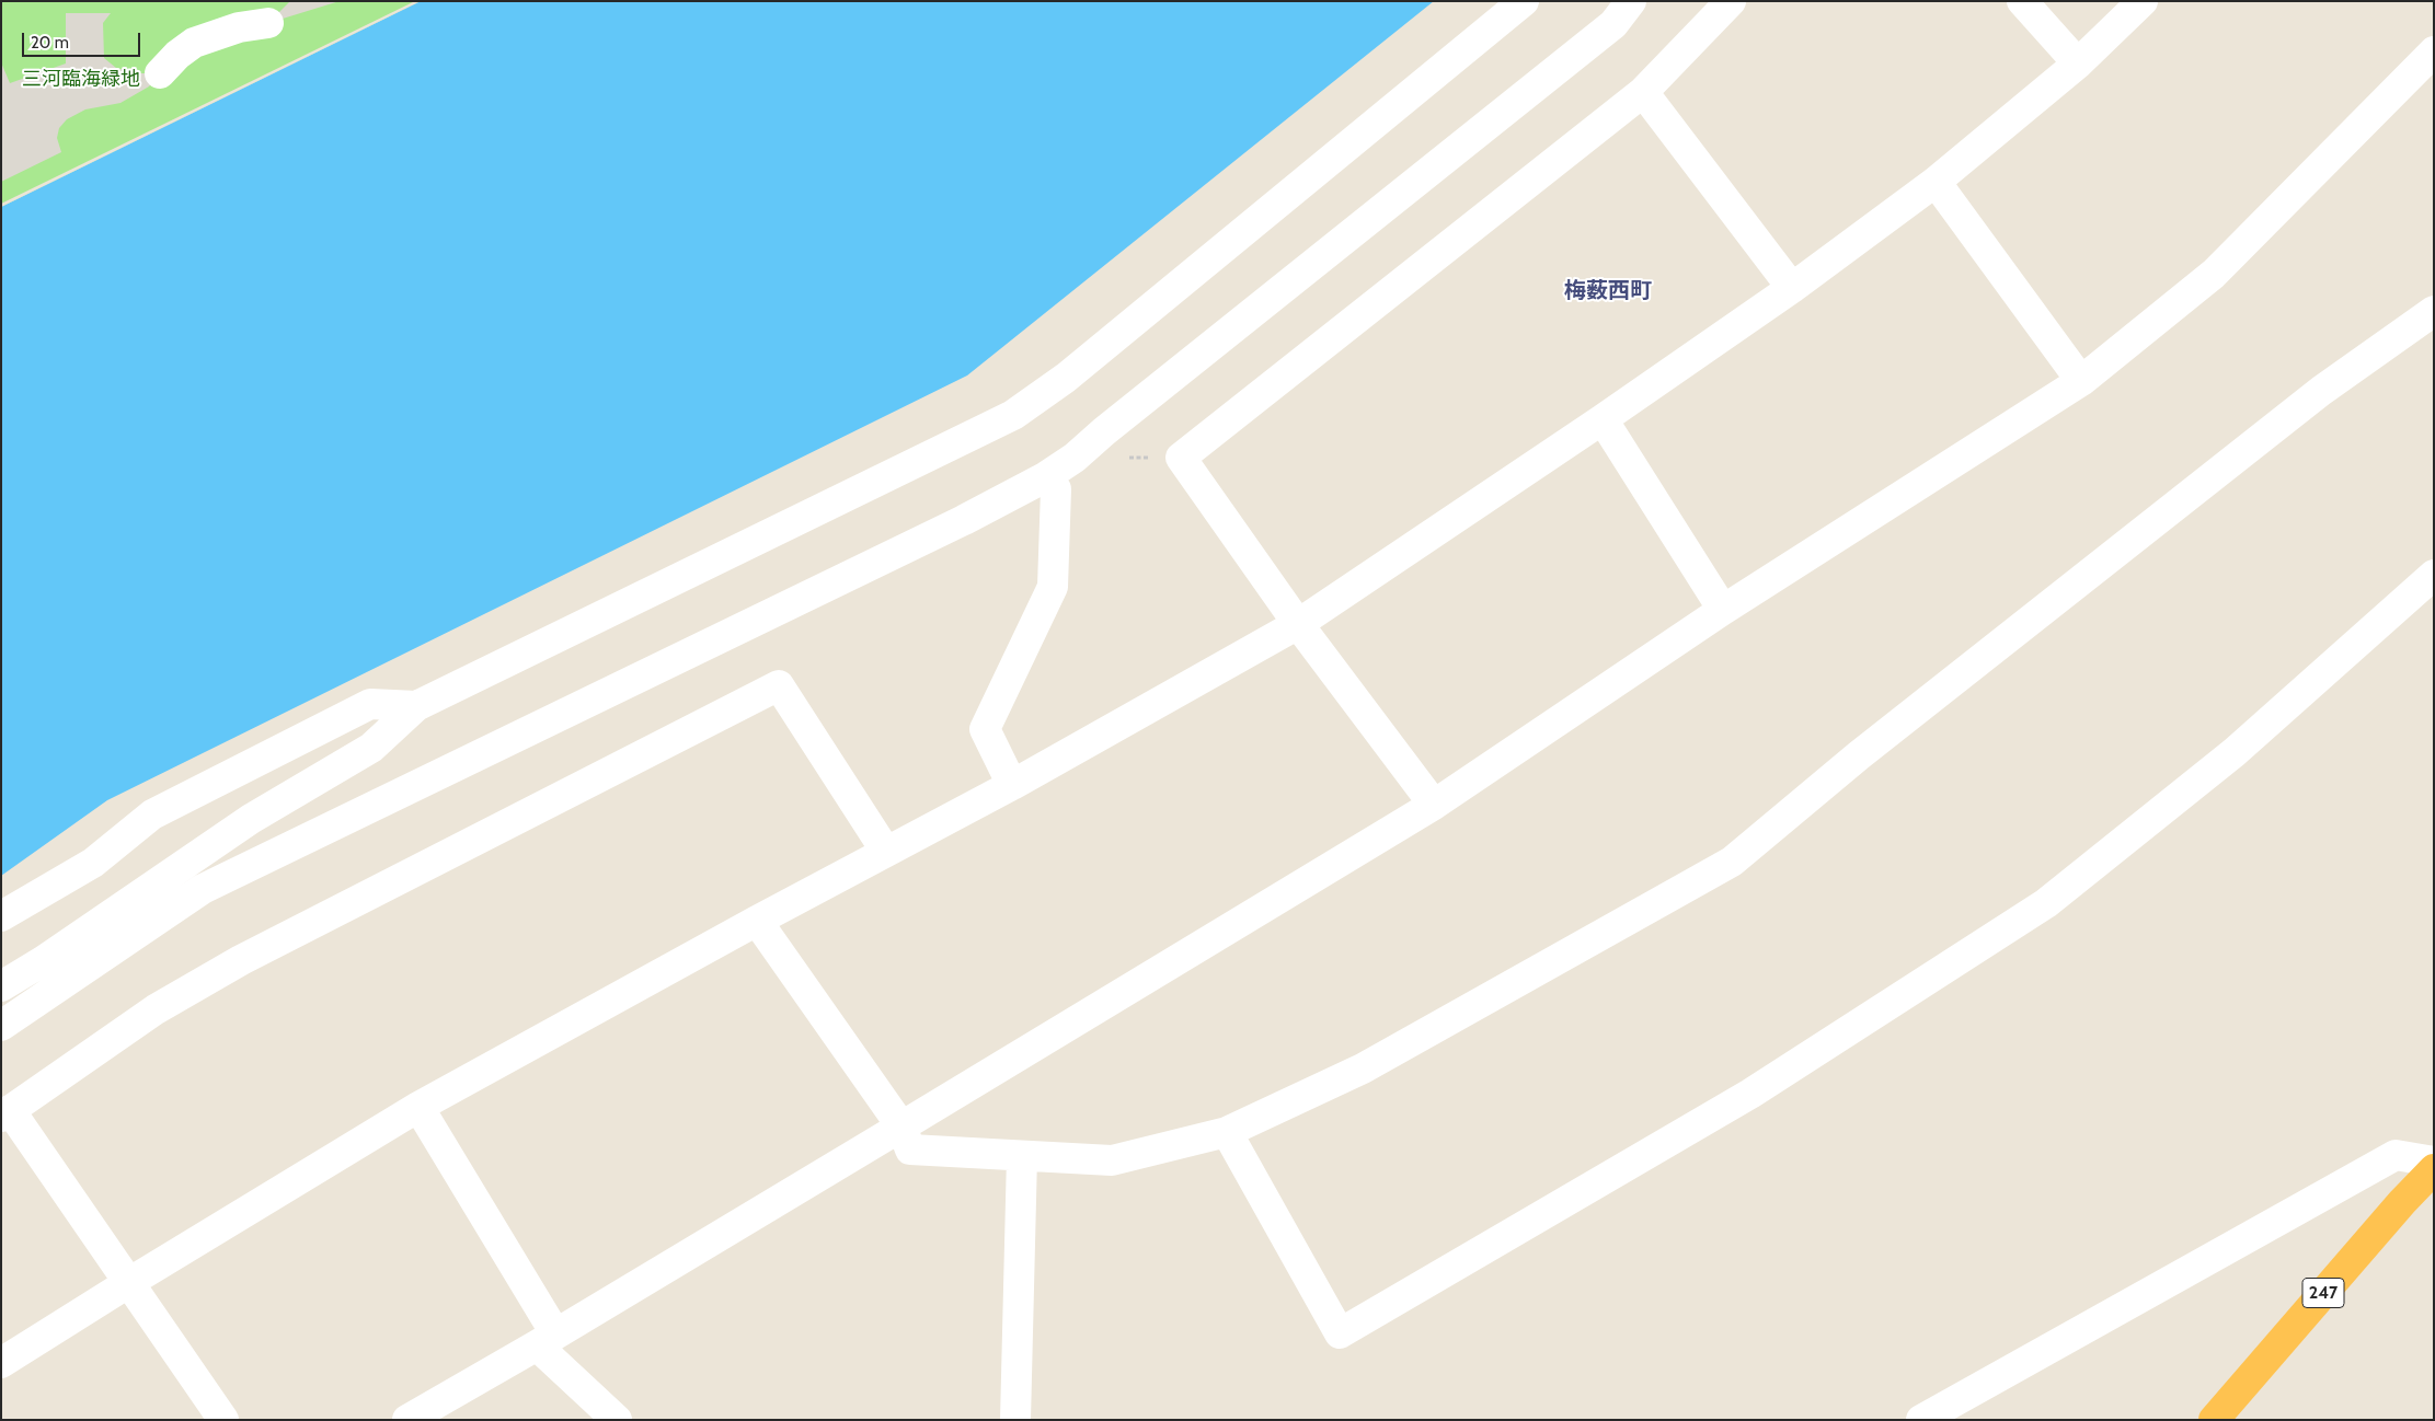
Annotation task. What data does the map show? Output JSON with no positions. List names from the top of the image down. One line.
{"streets":{"highway":["247"]},"districts":["梅薮西町"],"parks":["三河臨海緑地"],"scale_bar":"20 m"}
